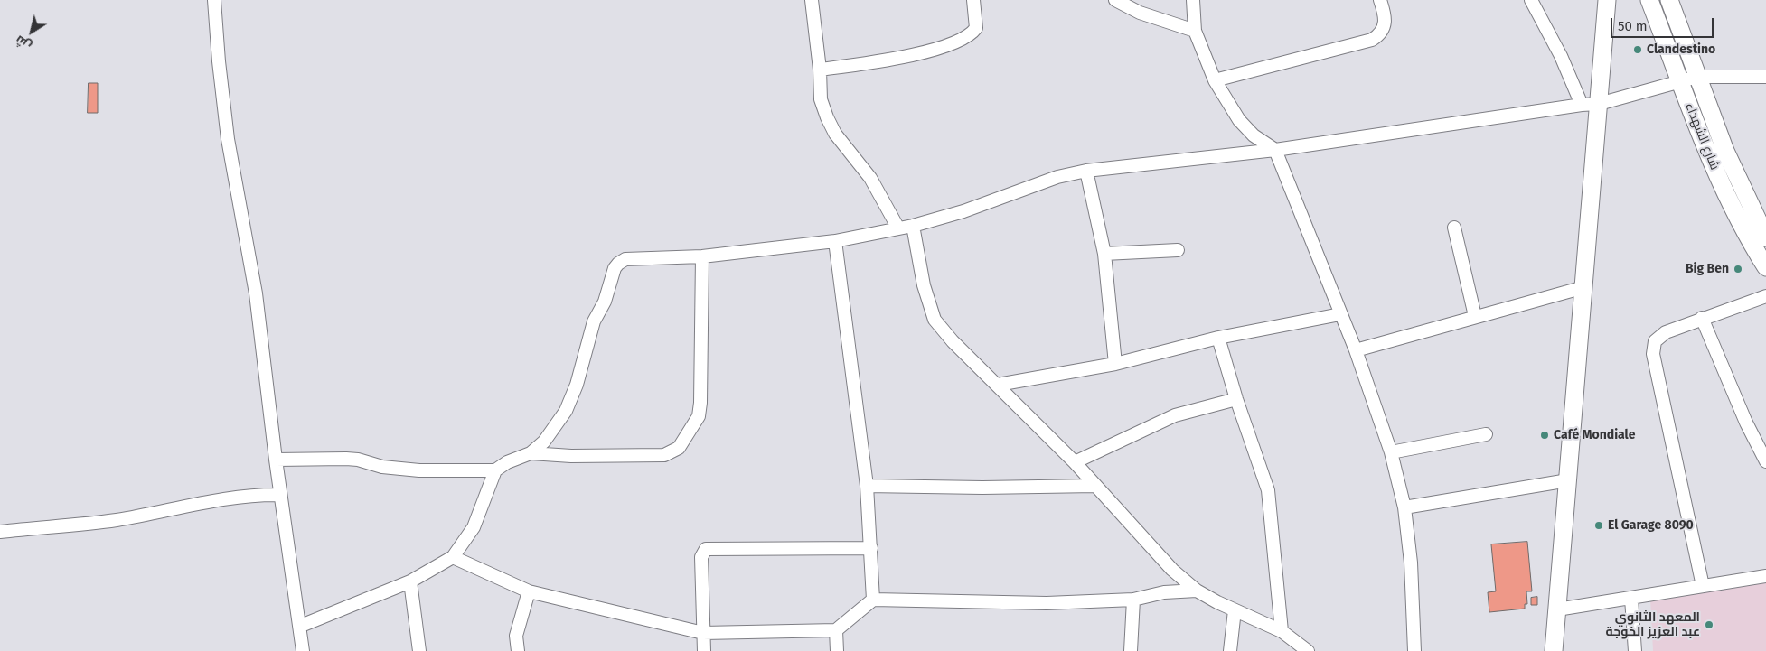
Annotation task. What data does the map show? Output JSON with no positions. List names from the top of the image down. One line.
{"streets":{"street":["شارع الشهداء"]},"places":["Clandestino","Big Ben","Café Mondiale","El Garage 8090","المعهد الثانوي عبد العزيز الخوجة"],"scale_bar":"50 m","north":"bottom left"}
